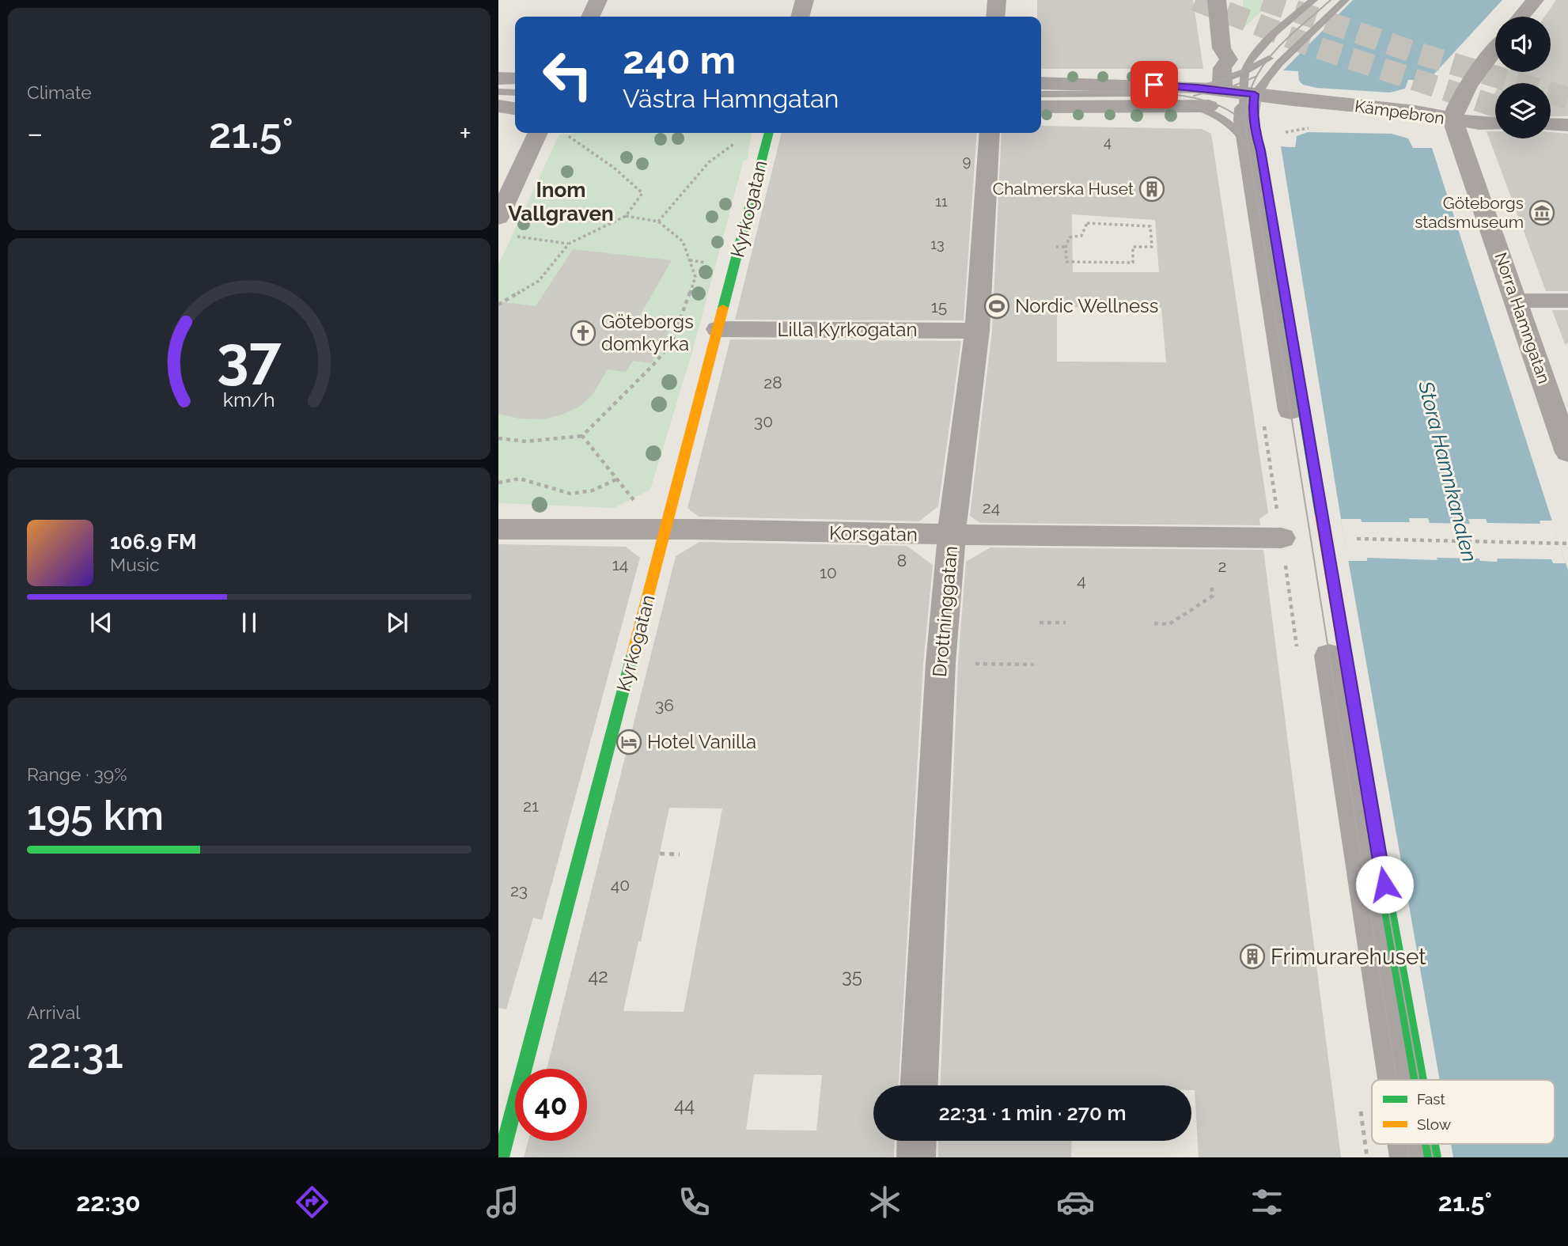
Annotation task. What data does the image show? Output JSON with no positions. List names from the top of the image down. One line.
{"streets":{"street":["Kämpebron","Kyrkogatan","Norra Hamngatan","Lilla Kyrkogatan","Korsgatan","Drottninggatan"]},"crossings":[["Kämpebron","Norra Hamngatan"],["Kyrkogatan","Lilla Kyrkogatan"],["Kyrkogatan","Korsgatan"],["Lilla Kyrkogatan","Drottninggatan"],["Korsgatan","Drottninggatan"]],"districts":["Inom Vallgraven"],"water":["Stora Hamnkanalen"],"places":{"building":["Chalmerska Huset","Frimurarehuset"],"museum":["Göteborgs stadsmuseum"],"sports":["Nordic Wellness"],"church":["Göteborgs domkyrka"],"hotel":["Hotel Vanilla"]},"house_numbers":["4","9","11","13","15","28","30","24","8","14","2","10","4","36","21","40","23","42","35","44"],"legend":["Fast","Slow"],"page":{"tile":["Climate",["Range · 39%","195 km"],["Arrival","22:31"]],"turn":["240 m","Västra Hamngatan"],"heat":["−","21.5°","+"],"song":["106.9 FM","Music"],"limit":"40","trip":"22:31 · 1 min · 270 m","tabs":["22:30","21.5°"],"gauge":["37","km/h"]}}
